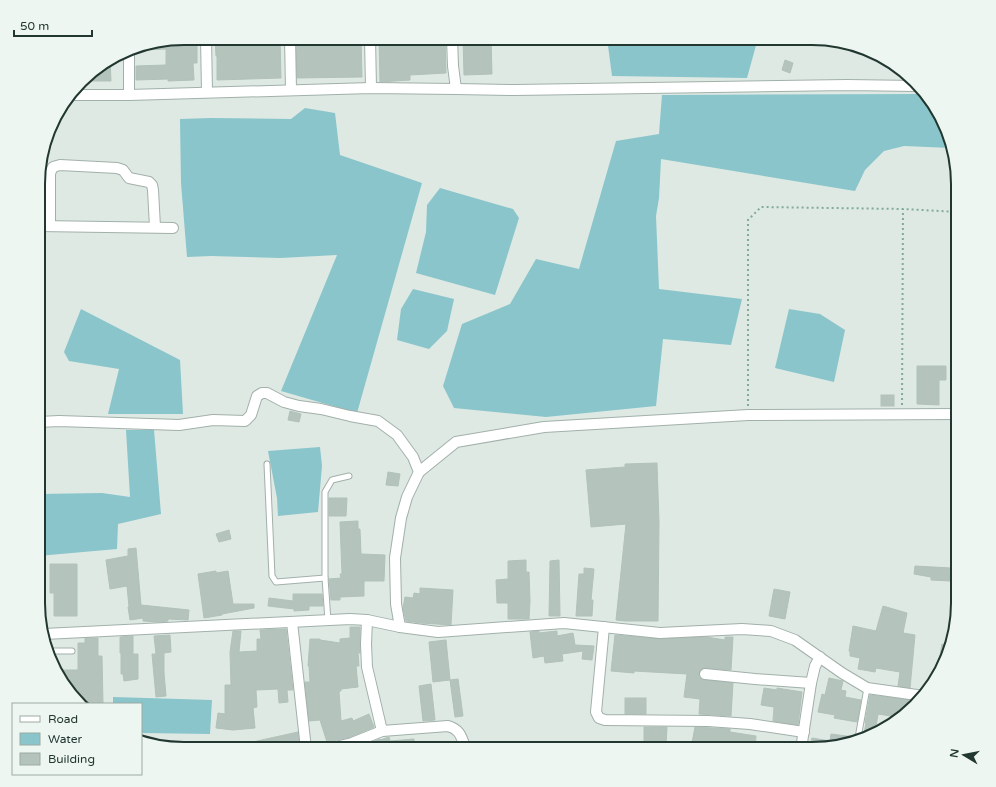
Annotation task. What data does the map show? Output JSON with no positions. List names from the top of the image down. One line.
{"legend":["Road","Water","Building"],"scale_bar":"50 m","north":"left"}
